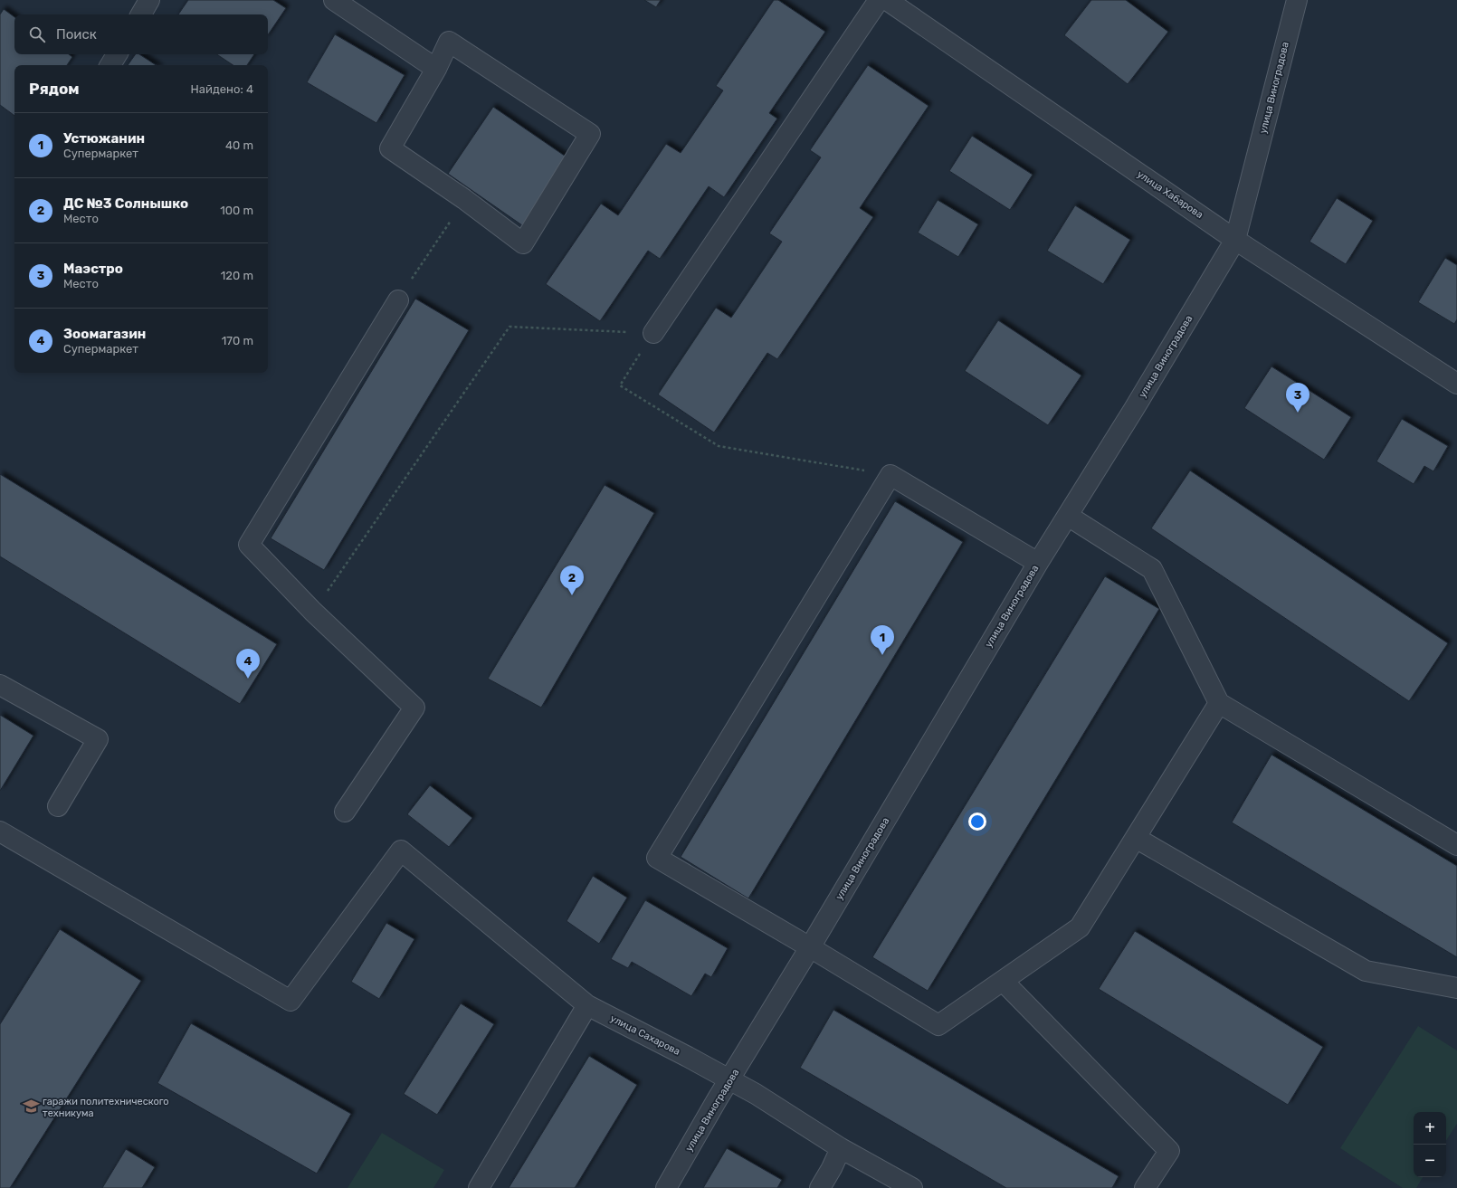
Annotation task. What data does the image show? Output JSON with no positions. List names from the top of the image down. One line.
{"streets":{"street":["улица Виноградова","улица Хабарова","улица Сахарова"]},"crossings":[["улица Виноградова","улица Хабарова"],["улица Виноградова","улица Сахарова"]],"places":{"school or university":["гаражи политехнического техникума"]},"page":{"search":"Поиск","heading":["Рядом","Найдено: 4"],"list":[{"mark":"1","name":"Устюжанин","note":"Супермаркет","value":"40 m"},{"mark":"2","name":"ДС №3 Солнышко","note":"Место","value":"100 m"},{"mark":"3","name":"Маэстро","note":"Место","value":"120 m"},{"mark":"4","name":"Зоомагазин","note":"Супермаркет","value":"170 m"}],"pins":["3","2","1","4"],"map_buttons":["+","−"]}}
